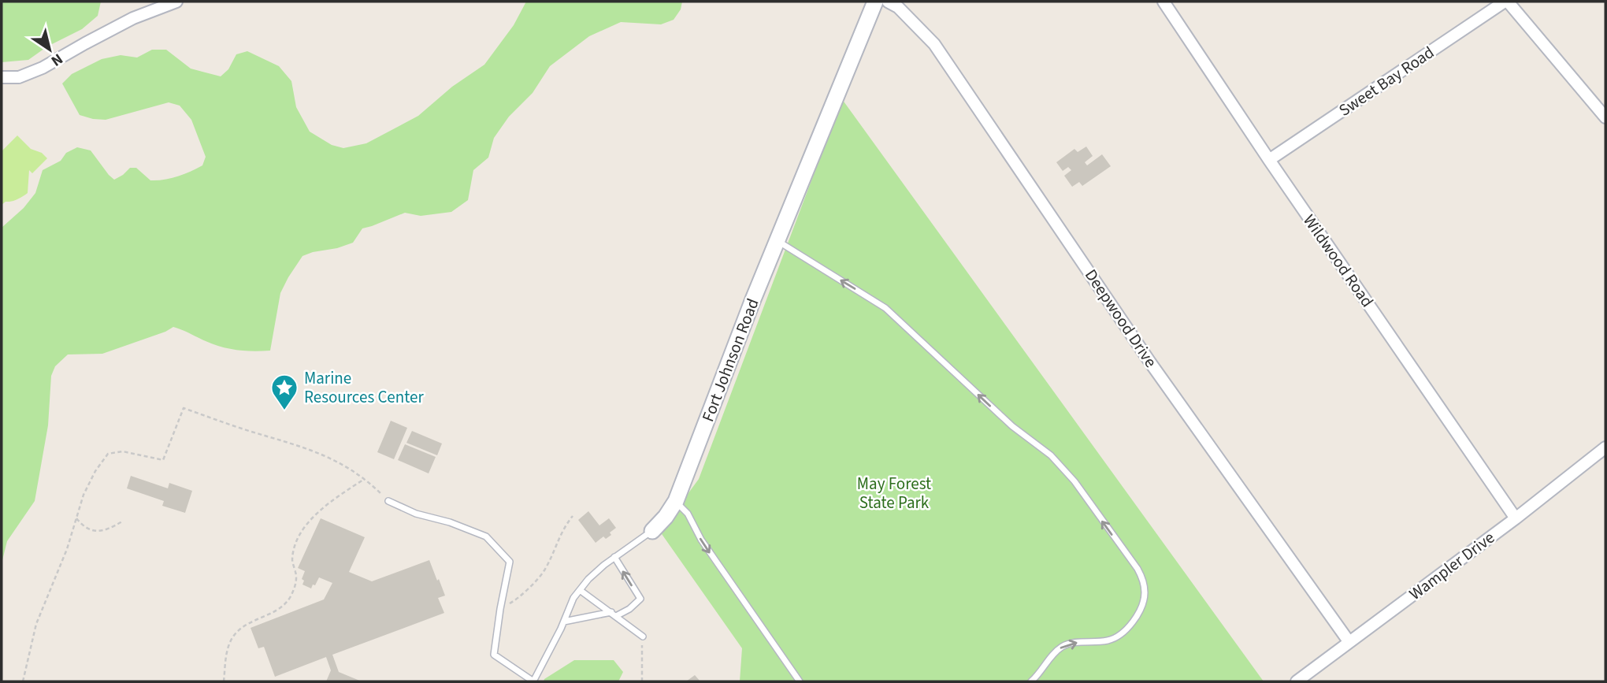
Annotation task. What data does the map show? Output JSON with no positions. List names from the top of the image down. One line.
{"streets":{"street":["Sweet Bay Road","Wildwood Road","Deepwood Drive","Fort Johnson Road","Wampler Drive"]},"crossings":[["Sweet Bay Road","Wildwood Road"],["Wildwood Road","Wampler Drive"],["Deepwood Drive","Wampler Drive"]],"parks":["May Forest State Park"],"places":{"place":["Marine Resources Center"]},"north":"bottom right"}
